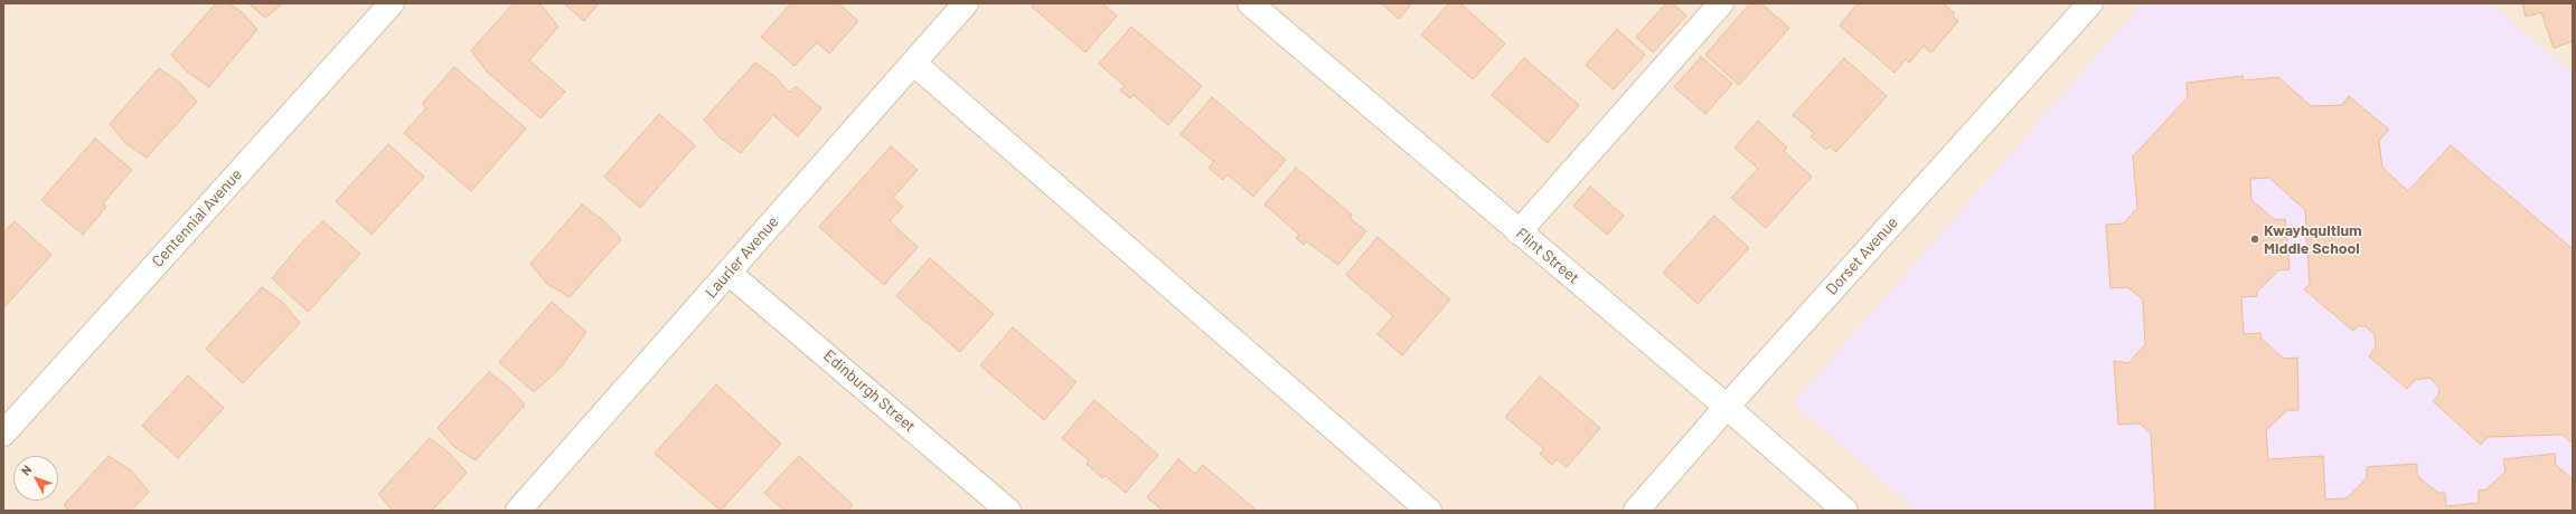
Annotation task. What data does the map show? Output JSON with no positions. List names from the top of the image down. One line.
{"streets":{"street":["Centennial Avenue","Flint Street","Dorset Avenue","Laurier Avenue","Edinburgh Street"]},"crossings":[["Flint Street","Dorset Avenue"],["Laurier Avenue","Edinburgh Street"]],"places":["Kwayhquitlum Middle School"],"north":"top left"}
